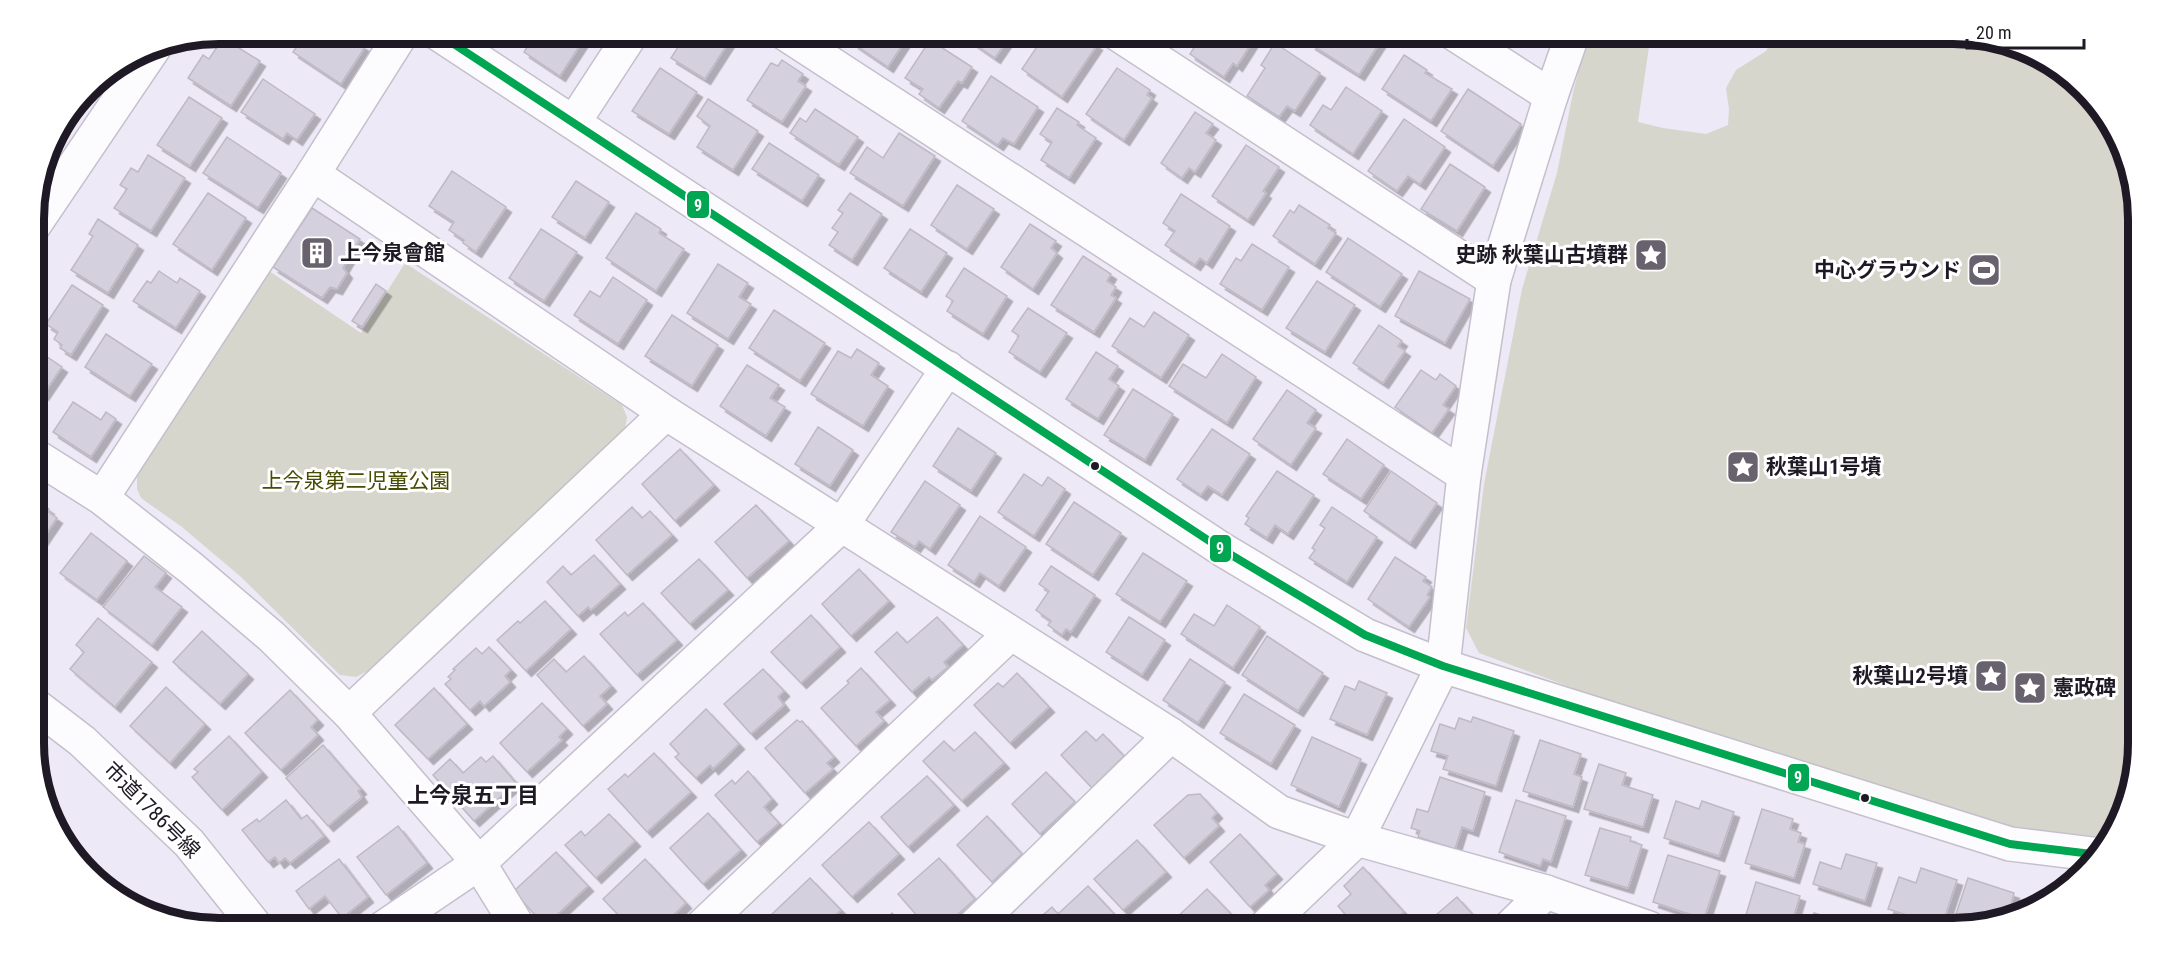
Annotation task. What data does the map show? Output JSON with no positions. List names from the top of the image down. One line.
{"streets":{"street":["市道1786号線"]},"districts":["上今泉五丁目"],"parks":["上今泉第二児童公園"],"places":{"building":["上今泉會館"],"place":["史跡 秋葉山古墳群","秋葉山1号墳","秋葉山2号墳","憲政碑"],"sports":["中心グラウンド"]},"lines":["transit line 9"],"scale_bar":"20 m"}
